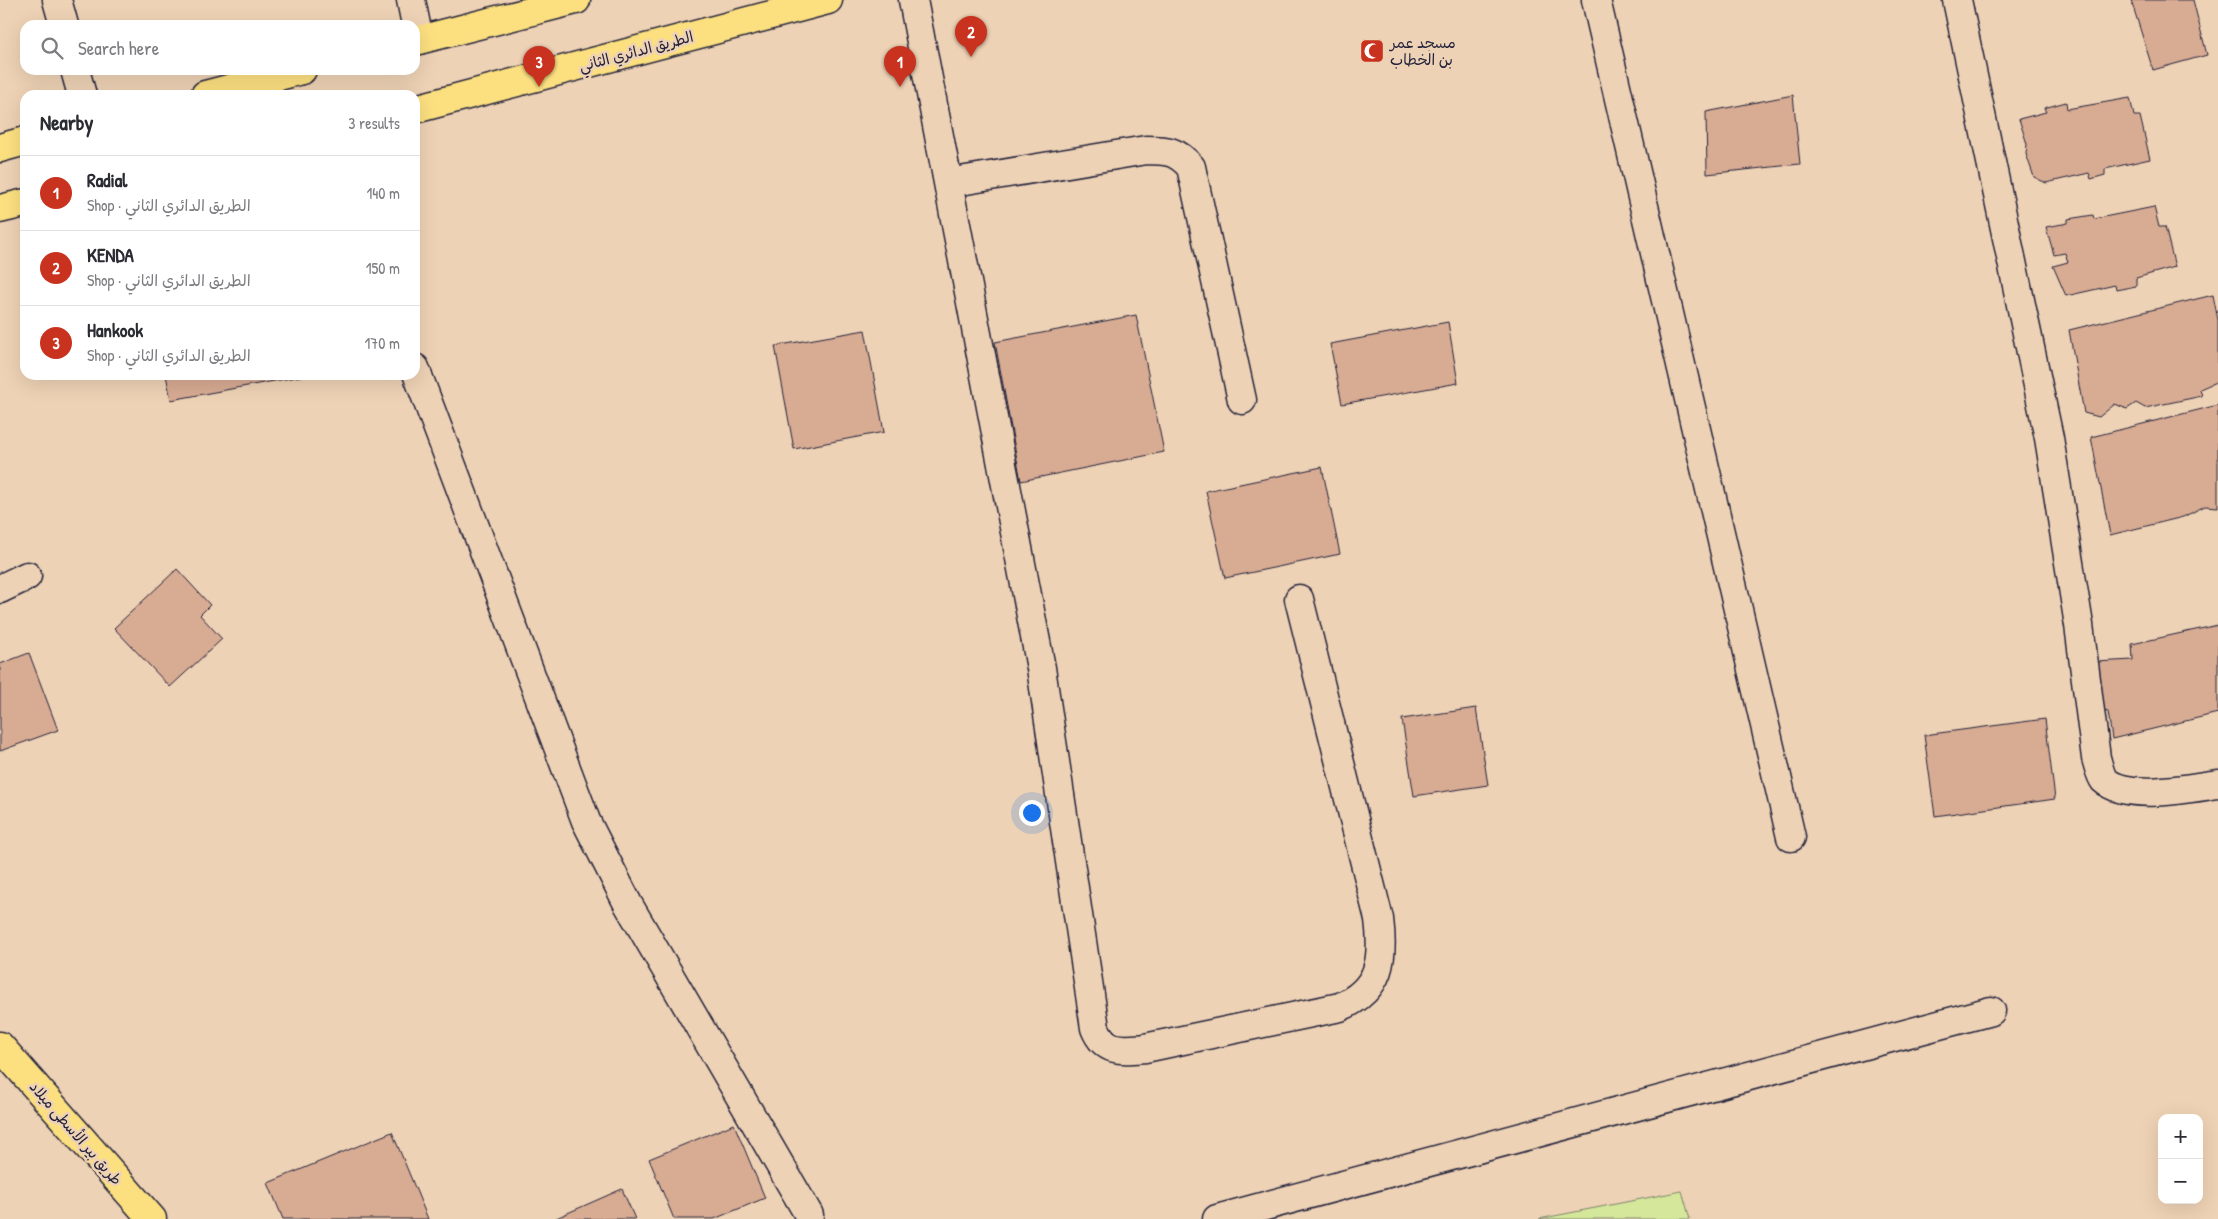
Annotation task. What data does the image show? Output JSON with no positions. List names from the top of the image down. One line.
{"streets":{"main road":["الطريق الدائري الثاني","طريق بير الأسطى ميلاد"]},"places":{"mosque":["مسجد عمر بن الخطاب"]},"page":{"pins":["2","1","3"],"search":"Search here","heading":["Nearby","3 results"],"list":[{"mark":"1","name":"Radial","note":"Shop · الطريق الدائري الثاني","value":"140 m"},{"mark":"2","name":"KENDA","note":"Shop · الطريق الدائري الثاني","value":"150 m"},{"mark":"3","name":"Hankook","note":"Shop · الطريق الدائري الثاني","value":"170 m"}],"map_buttons":["+","−"]}}
